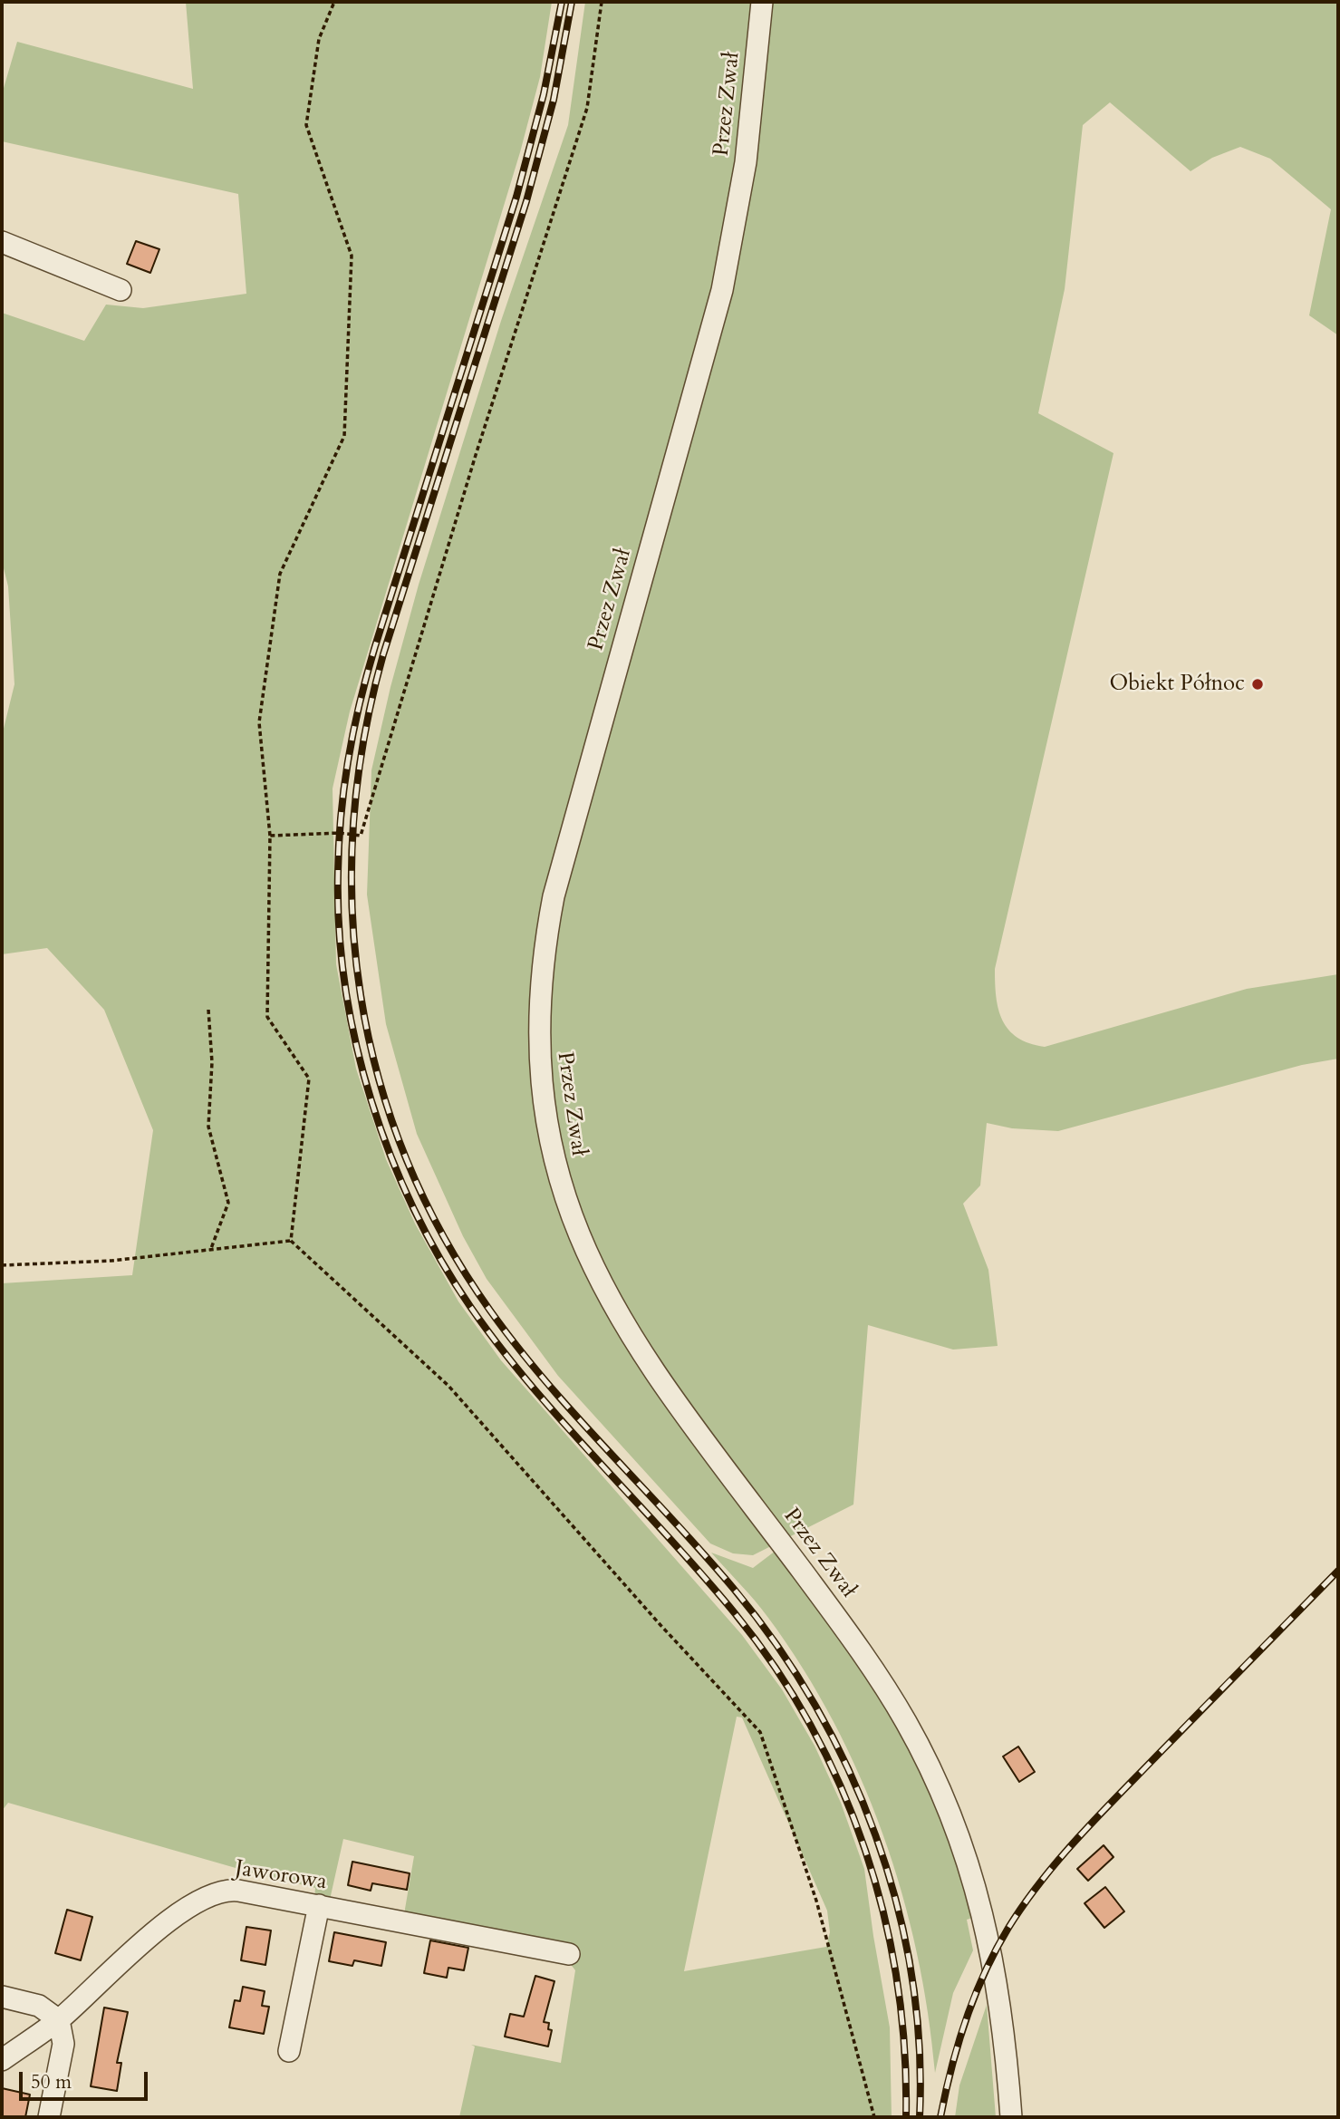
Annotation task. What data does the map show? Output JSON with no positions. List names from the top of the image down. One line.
{"streets":{"street":["Przez Zwał","Jaworowa"]},"places":["Obiekt Północ"],"scale_bar":"50 m"}
